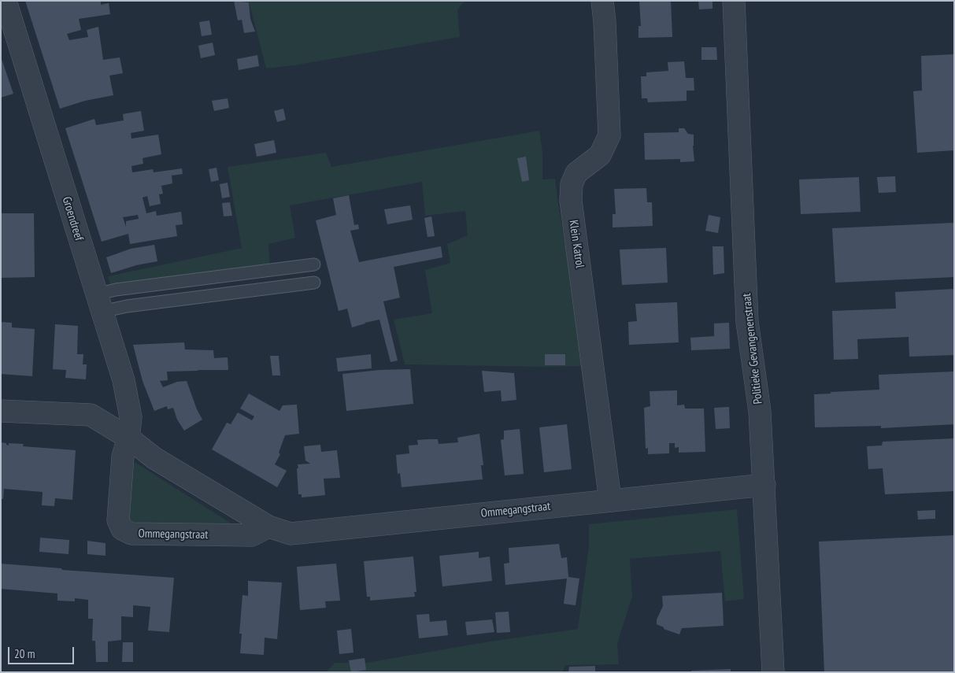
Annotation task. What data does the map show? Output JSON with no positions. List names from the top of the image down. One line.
{"streets":{"street":["Groendreef","Klein Katrol","Politieke Gevangenenstraat","Ommegangstraat"]},"crossings":[["Groendreef","Ommegangstraat"],["Klein Katrol","Ommegangstraat"],["Politieke Gevangenenstraat","Ommegangstraat"]],"scale_bar":"20 m"}
